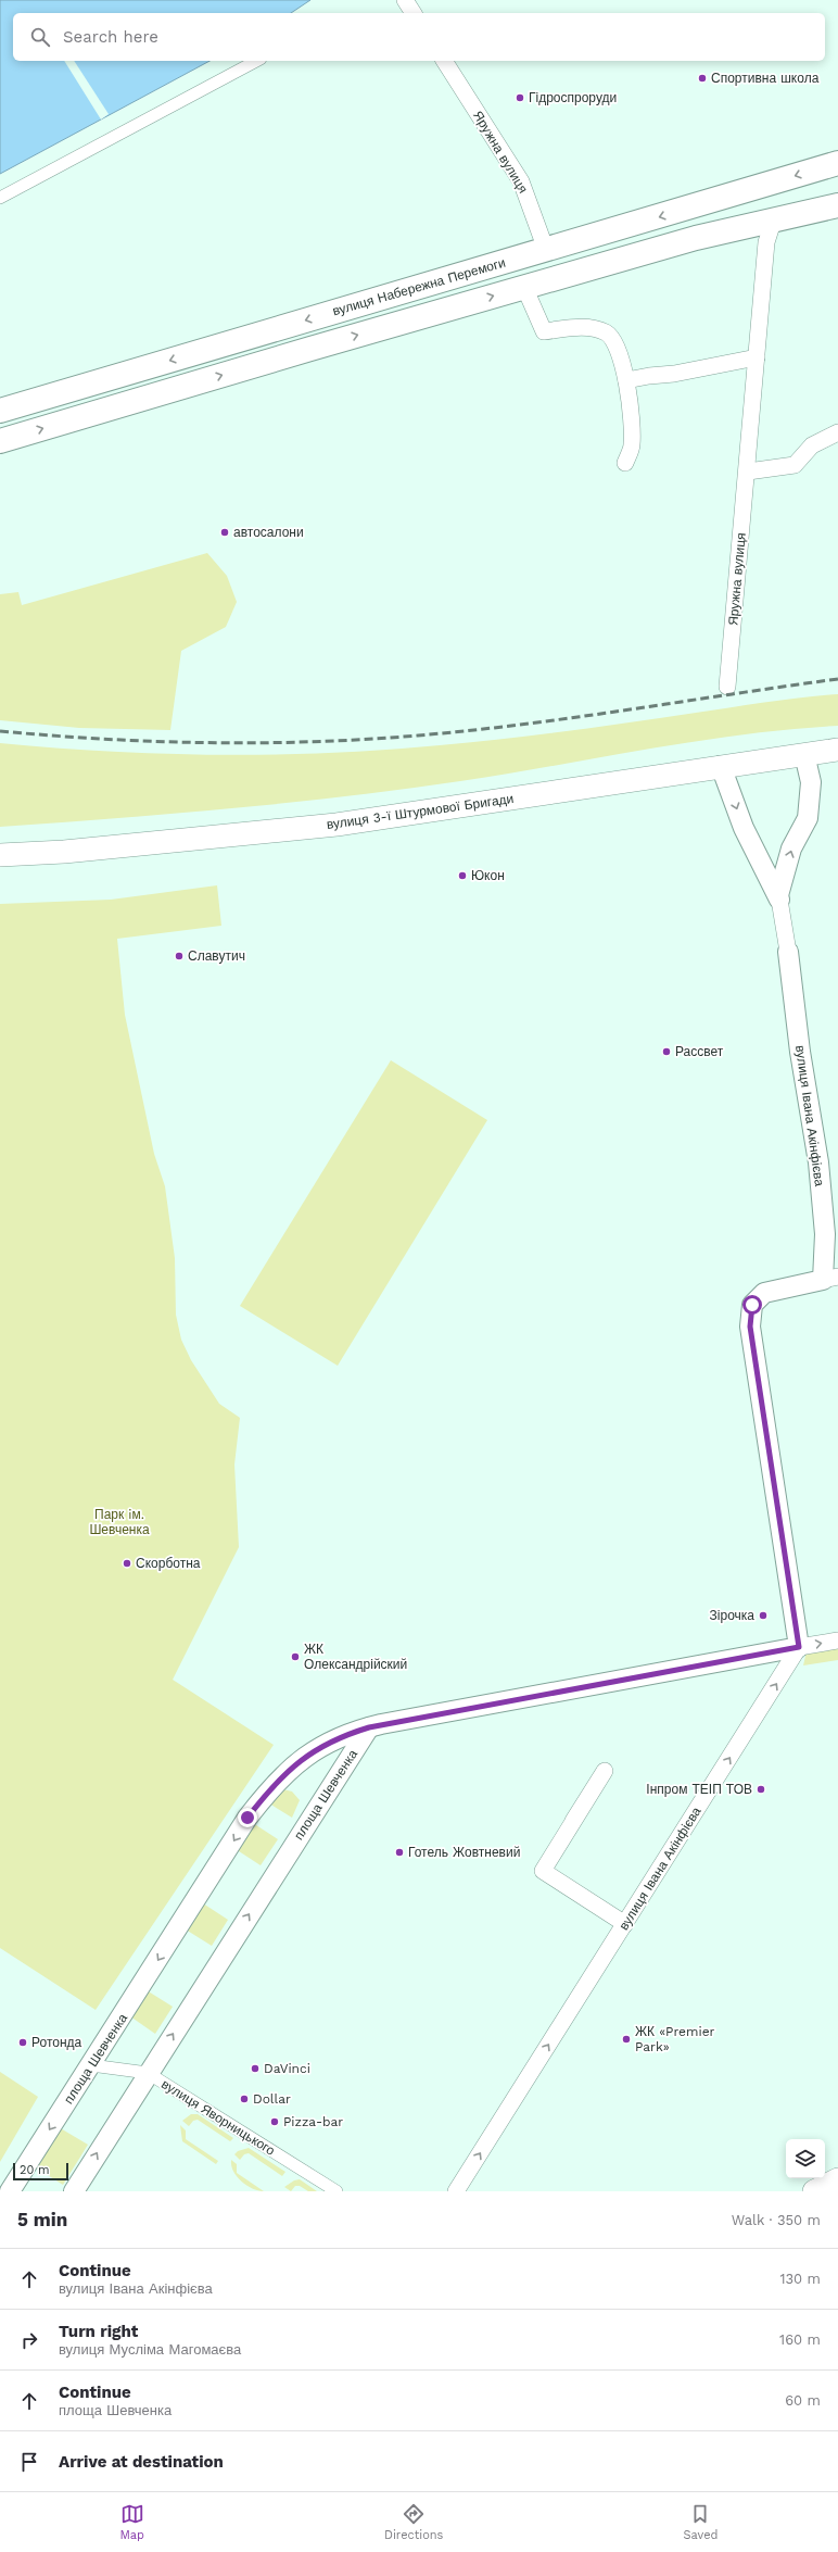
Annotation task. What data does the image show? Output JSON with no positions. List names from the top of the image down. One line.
{"streets":{"main road":["вулиця Набережна Перемоги","вулиця 3-ї Штурмової Бригади"],"street":["Яружна вулиця","вулиця Івана Акінфієва","площа Шевченка","вулиця Яворницького"]},"crossings":[["Яружна вулиця","вулиця Набережна Перемоги"],["площа Шевченка","вулиця Яворницького"]],"one_way":["вулиця Івана Акінфієва"],"parks":["Парк iм. Шевченка"],"places":["Спортивна школа","Гідроспроруди","автосалони","Юкон","Славутич","Рассвет","Скорботна","Зірочка","ЖК Олександрійский","Інпром ТЕІП ТОВ","Готель Жовтневий","ЖК «Premier Park»","Ротонда","DaVinci","Dollar","Pizza-bar"],"scale_bar":"20 m","page":{"search":"Search here","scale":"20 m","heading":["5 min","Walk · 350 m"],"list":[["Continue","вулиця Івана Акінфієва","130 m"],["Turn right","вулиця Мусліма Магомаєва","160 m"],["Continue","площа Шевченка","60 m"],"Arrive at destination"],"nav":["Map","Directions","Saved"]}}
